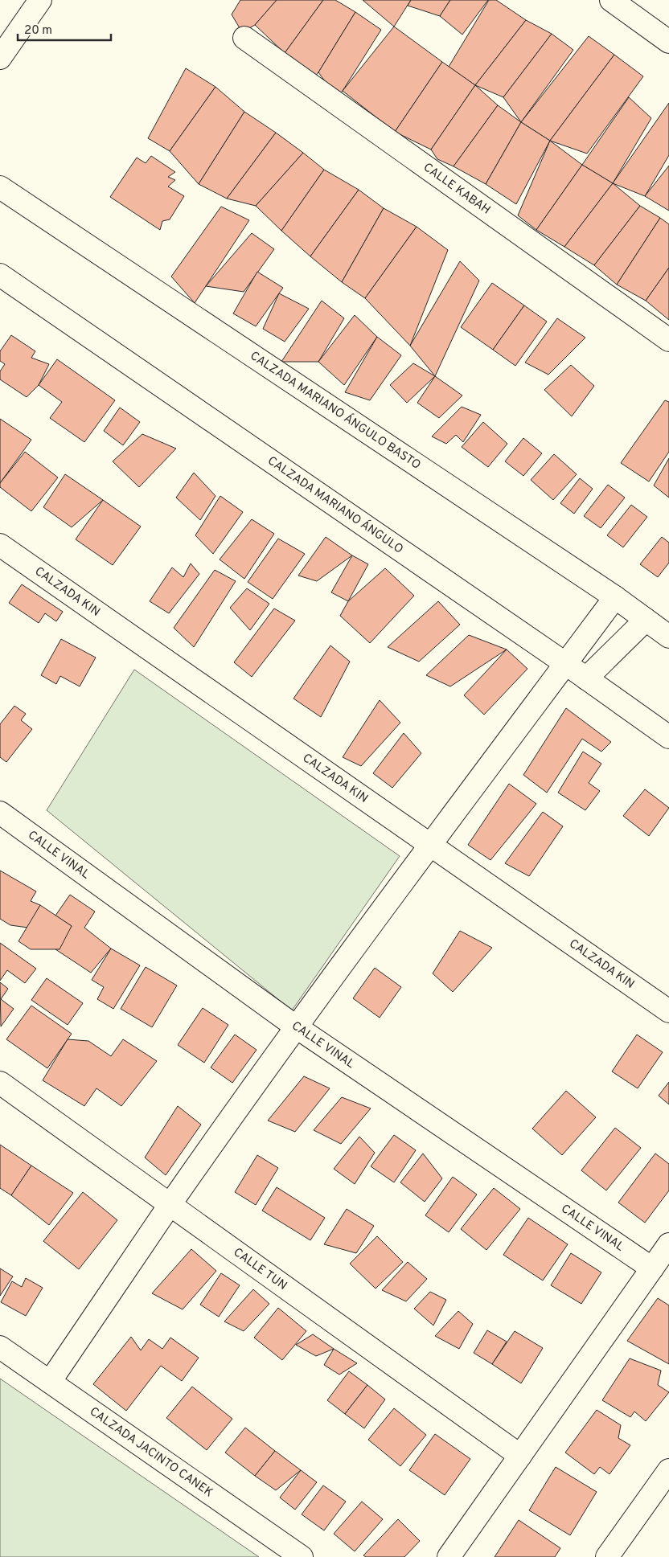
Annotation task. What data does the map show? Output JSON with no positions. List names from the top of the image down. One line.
{"streets":{"street":["CALLE KABAH","CALZADA MARIANO ÁNGULO BASTO","CALZADA MARIANO ÁNGULO","CALZADA KIN","CALLE VINAL","CALLE TUN","CALZADA JACINTO CANEK"]},"scale_bar":"20 m"}
